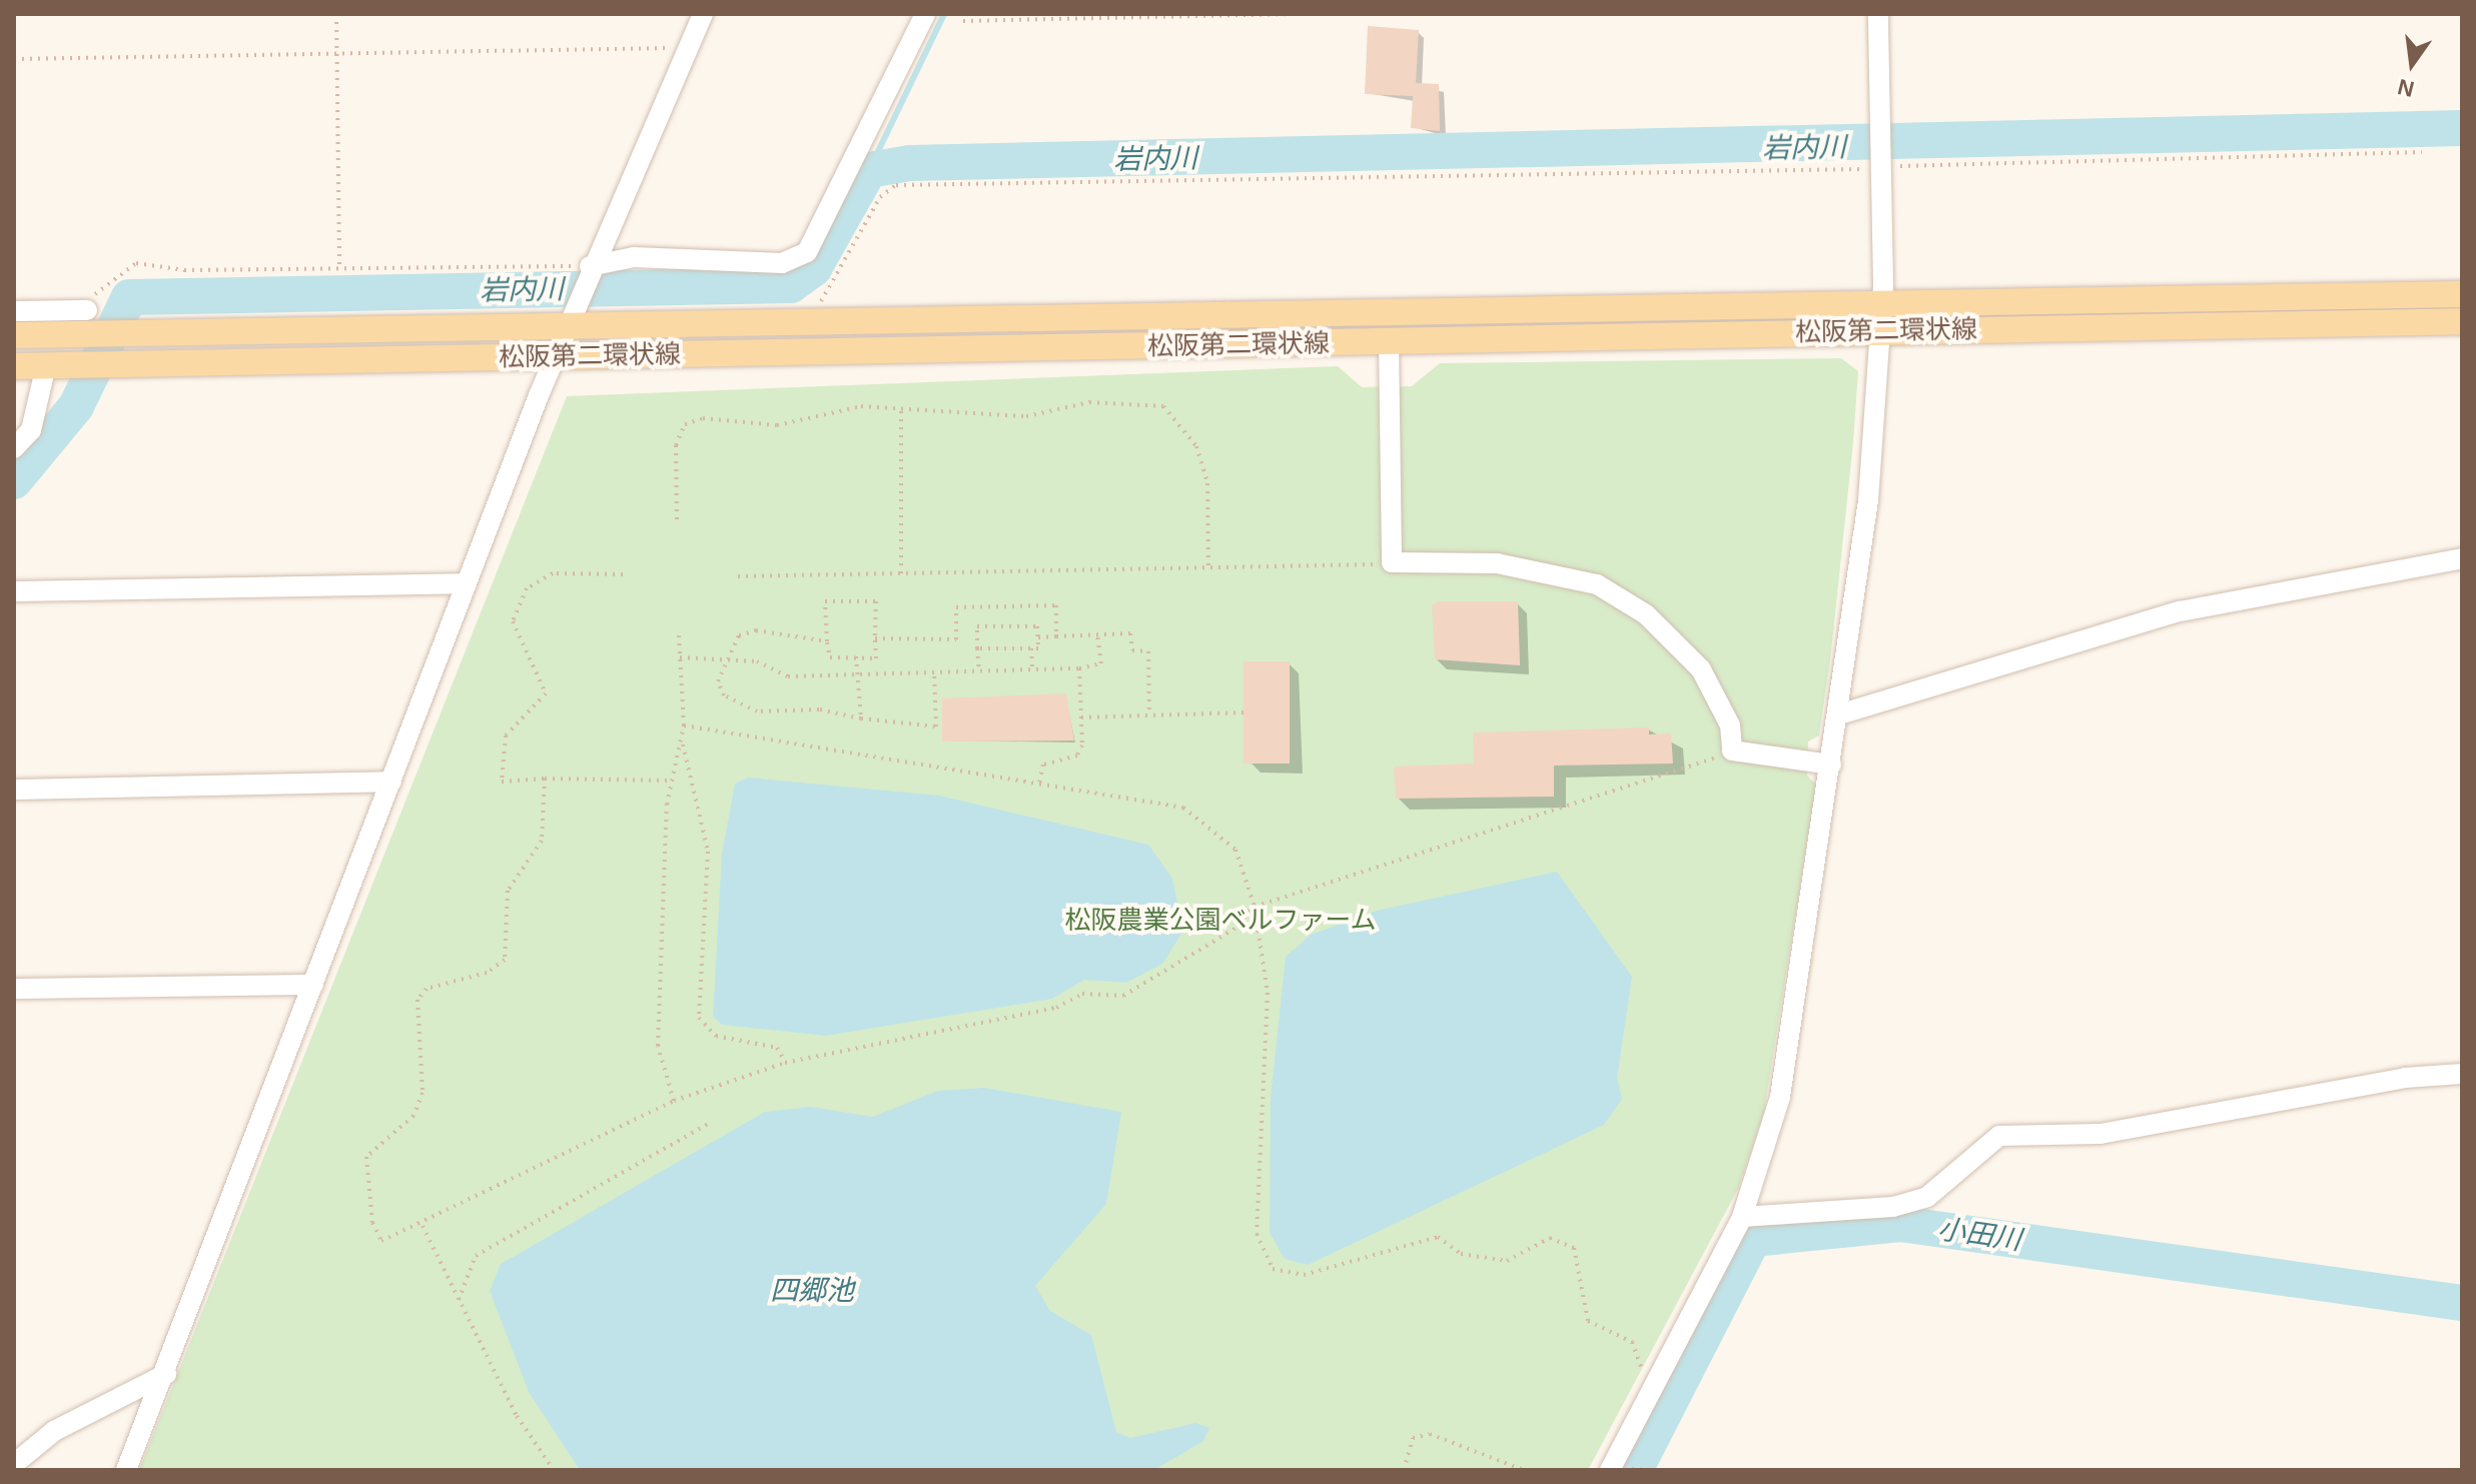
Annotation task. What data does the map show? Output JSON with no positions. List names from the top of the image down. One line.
{"streets":{"main road":["松阪第二環状線"]},"water":["岩内川","小田川","四郷池"],"parks":["松阪農業公園ベルファーム"],"north":"bottom"}
